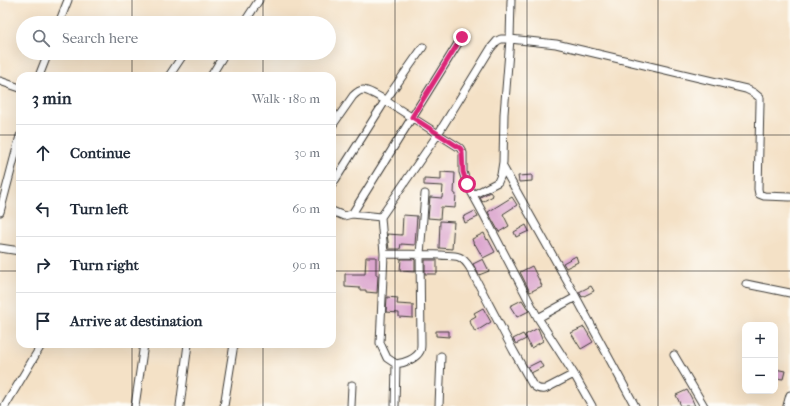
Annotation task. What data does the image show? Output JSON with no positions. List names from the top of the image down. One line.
{"page":{"search":"Search here","heading":["3 min","Walk · 180 m"],"list":[["Continue","30 m"],["Turn left","60 m"],["Turn right","90 m"],"Arrive at destination"],"map_buttons":["+","−"]}}
